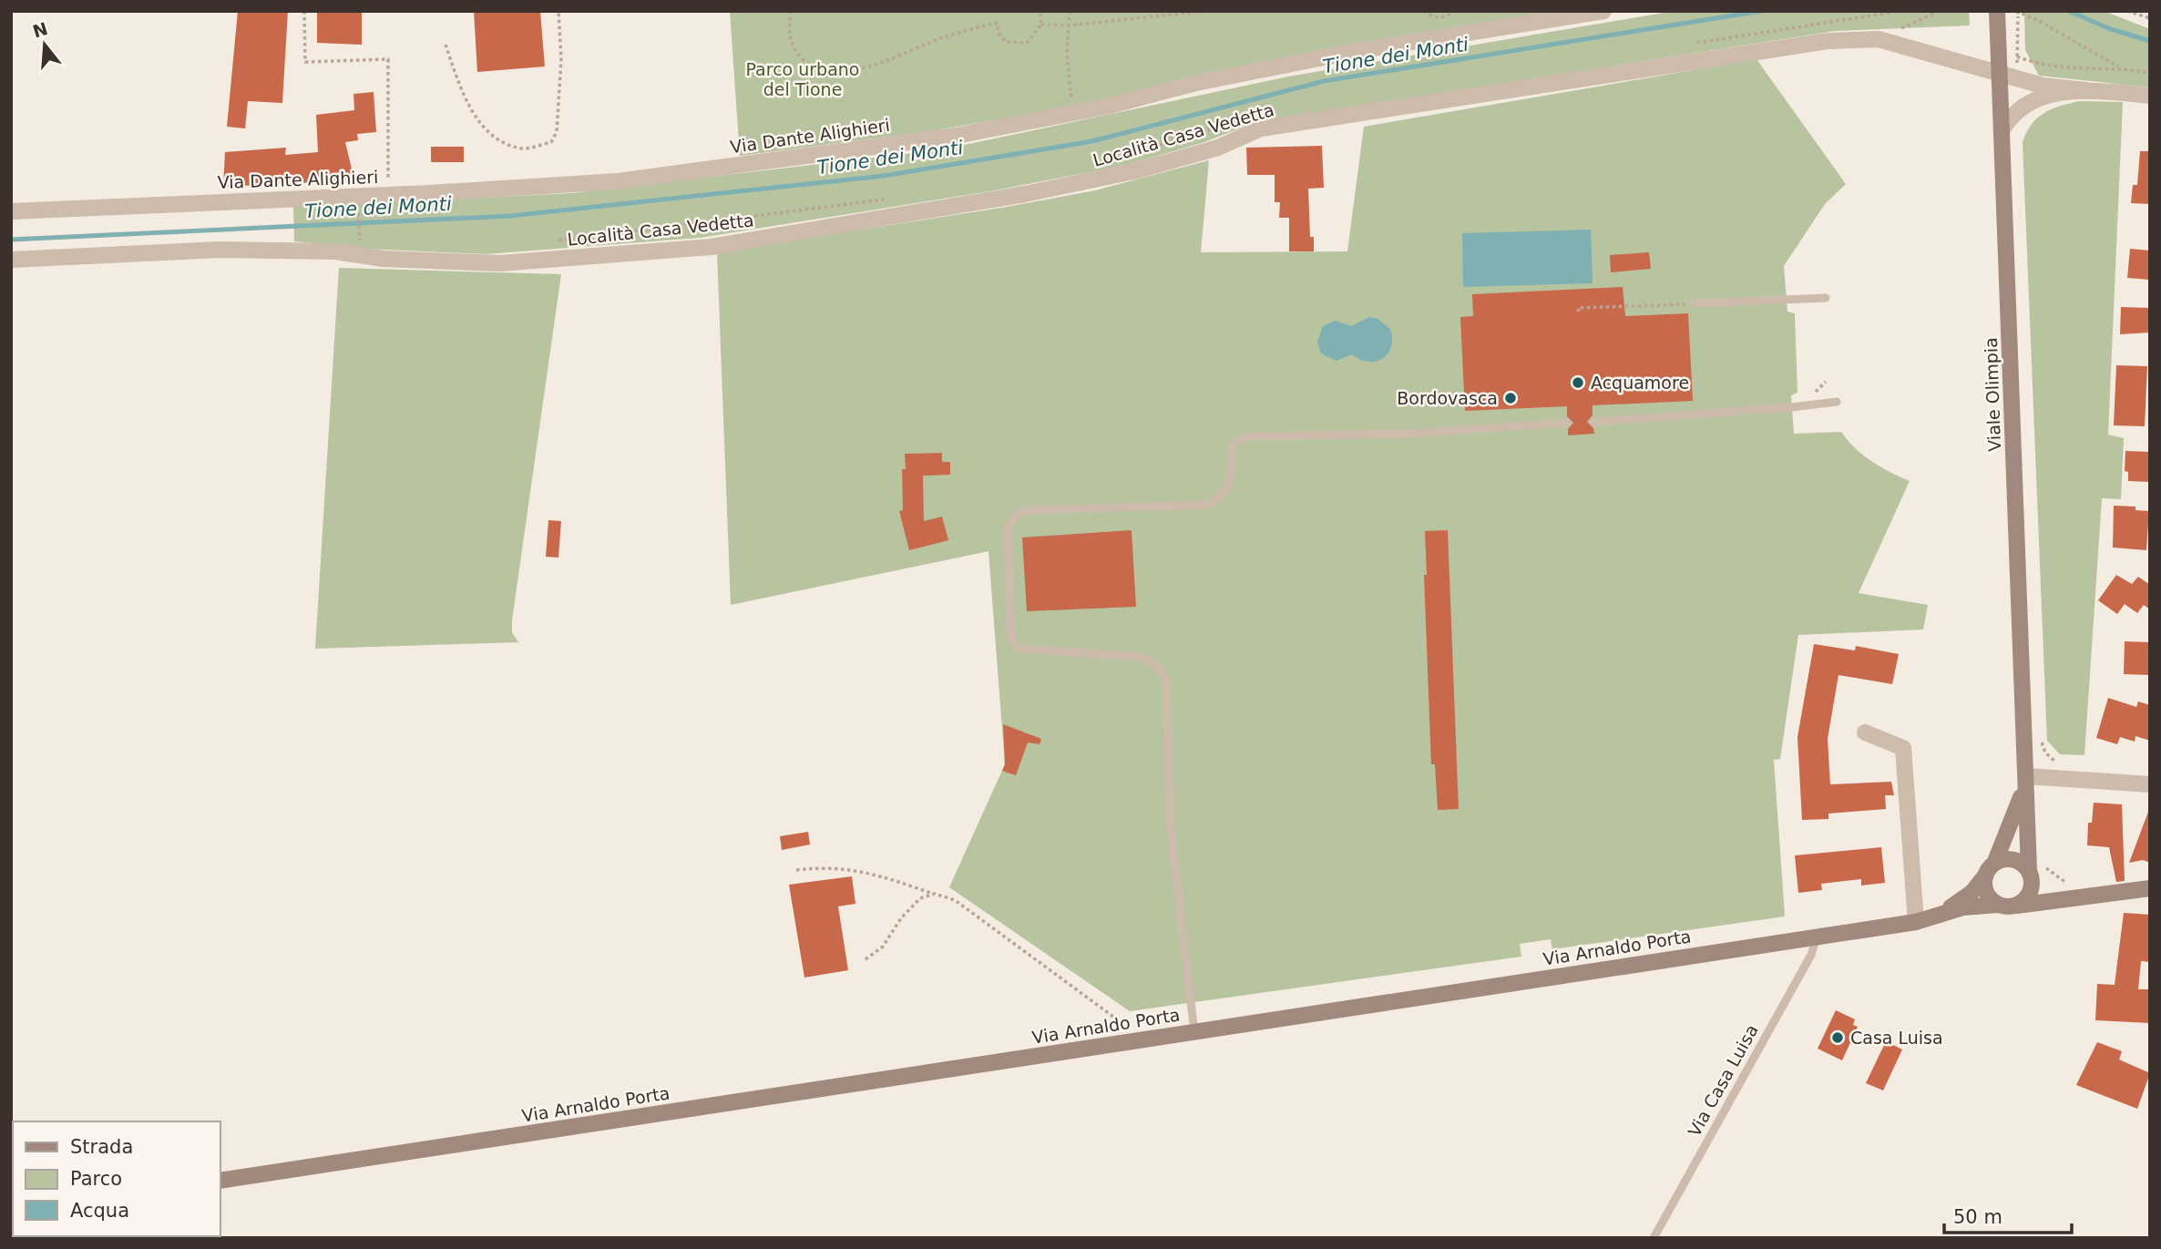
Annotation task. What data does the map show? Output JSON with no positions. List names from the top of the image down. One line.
{"streets":{"street":["Località Casa Vedetta","Via Dante Alighieri","Viale Olimpia","Via Arnaldo Porta"],"lane":["Via Casa Luisa"]},"crossings":[["Località Casa Vedetta","Viale Olimpia"],["Viale Olimpia","Via Arnaldo Porta"],["Via Arnaldo Porta","Via Casa Luisa"]],"water":["Tione dei Monti"],"parks":["Parco urbano del Tione"],"places":["Acquamore","Bordovasca","Casa Luisa"],"legend":["Strada","Parco","Acqua"],"scale_bar":"50 m","north":"top"}
